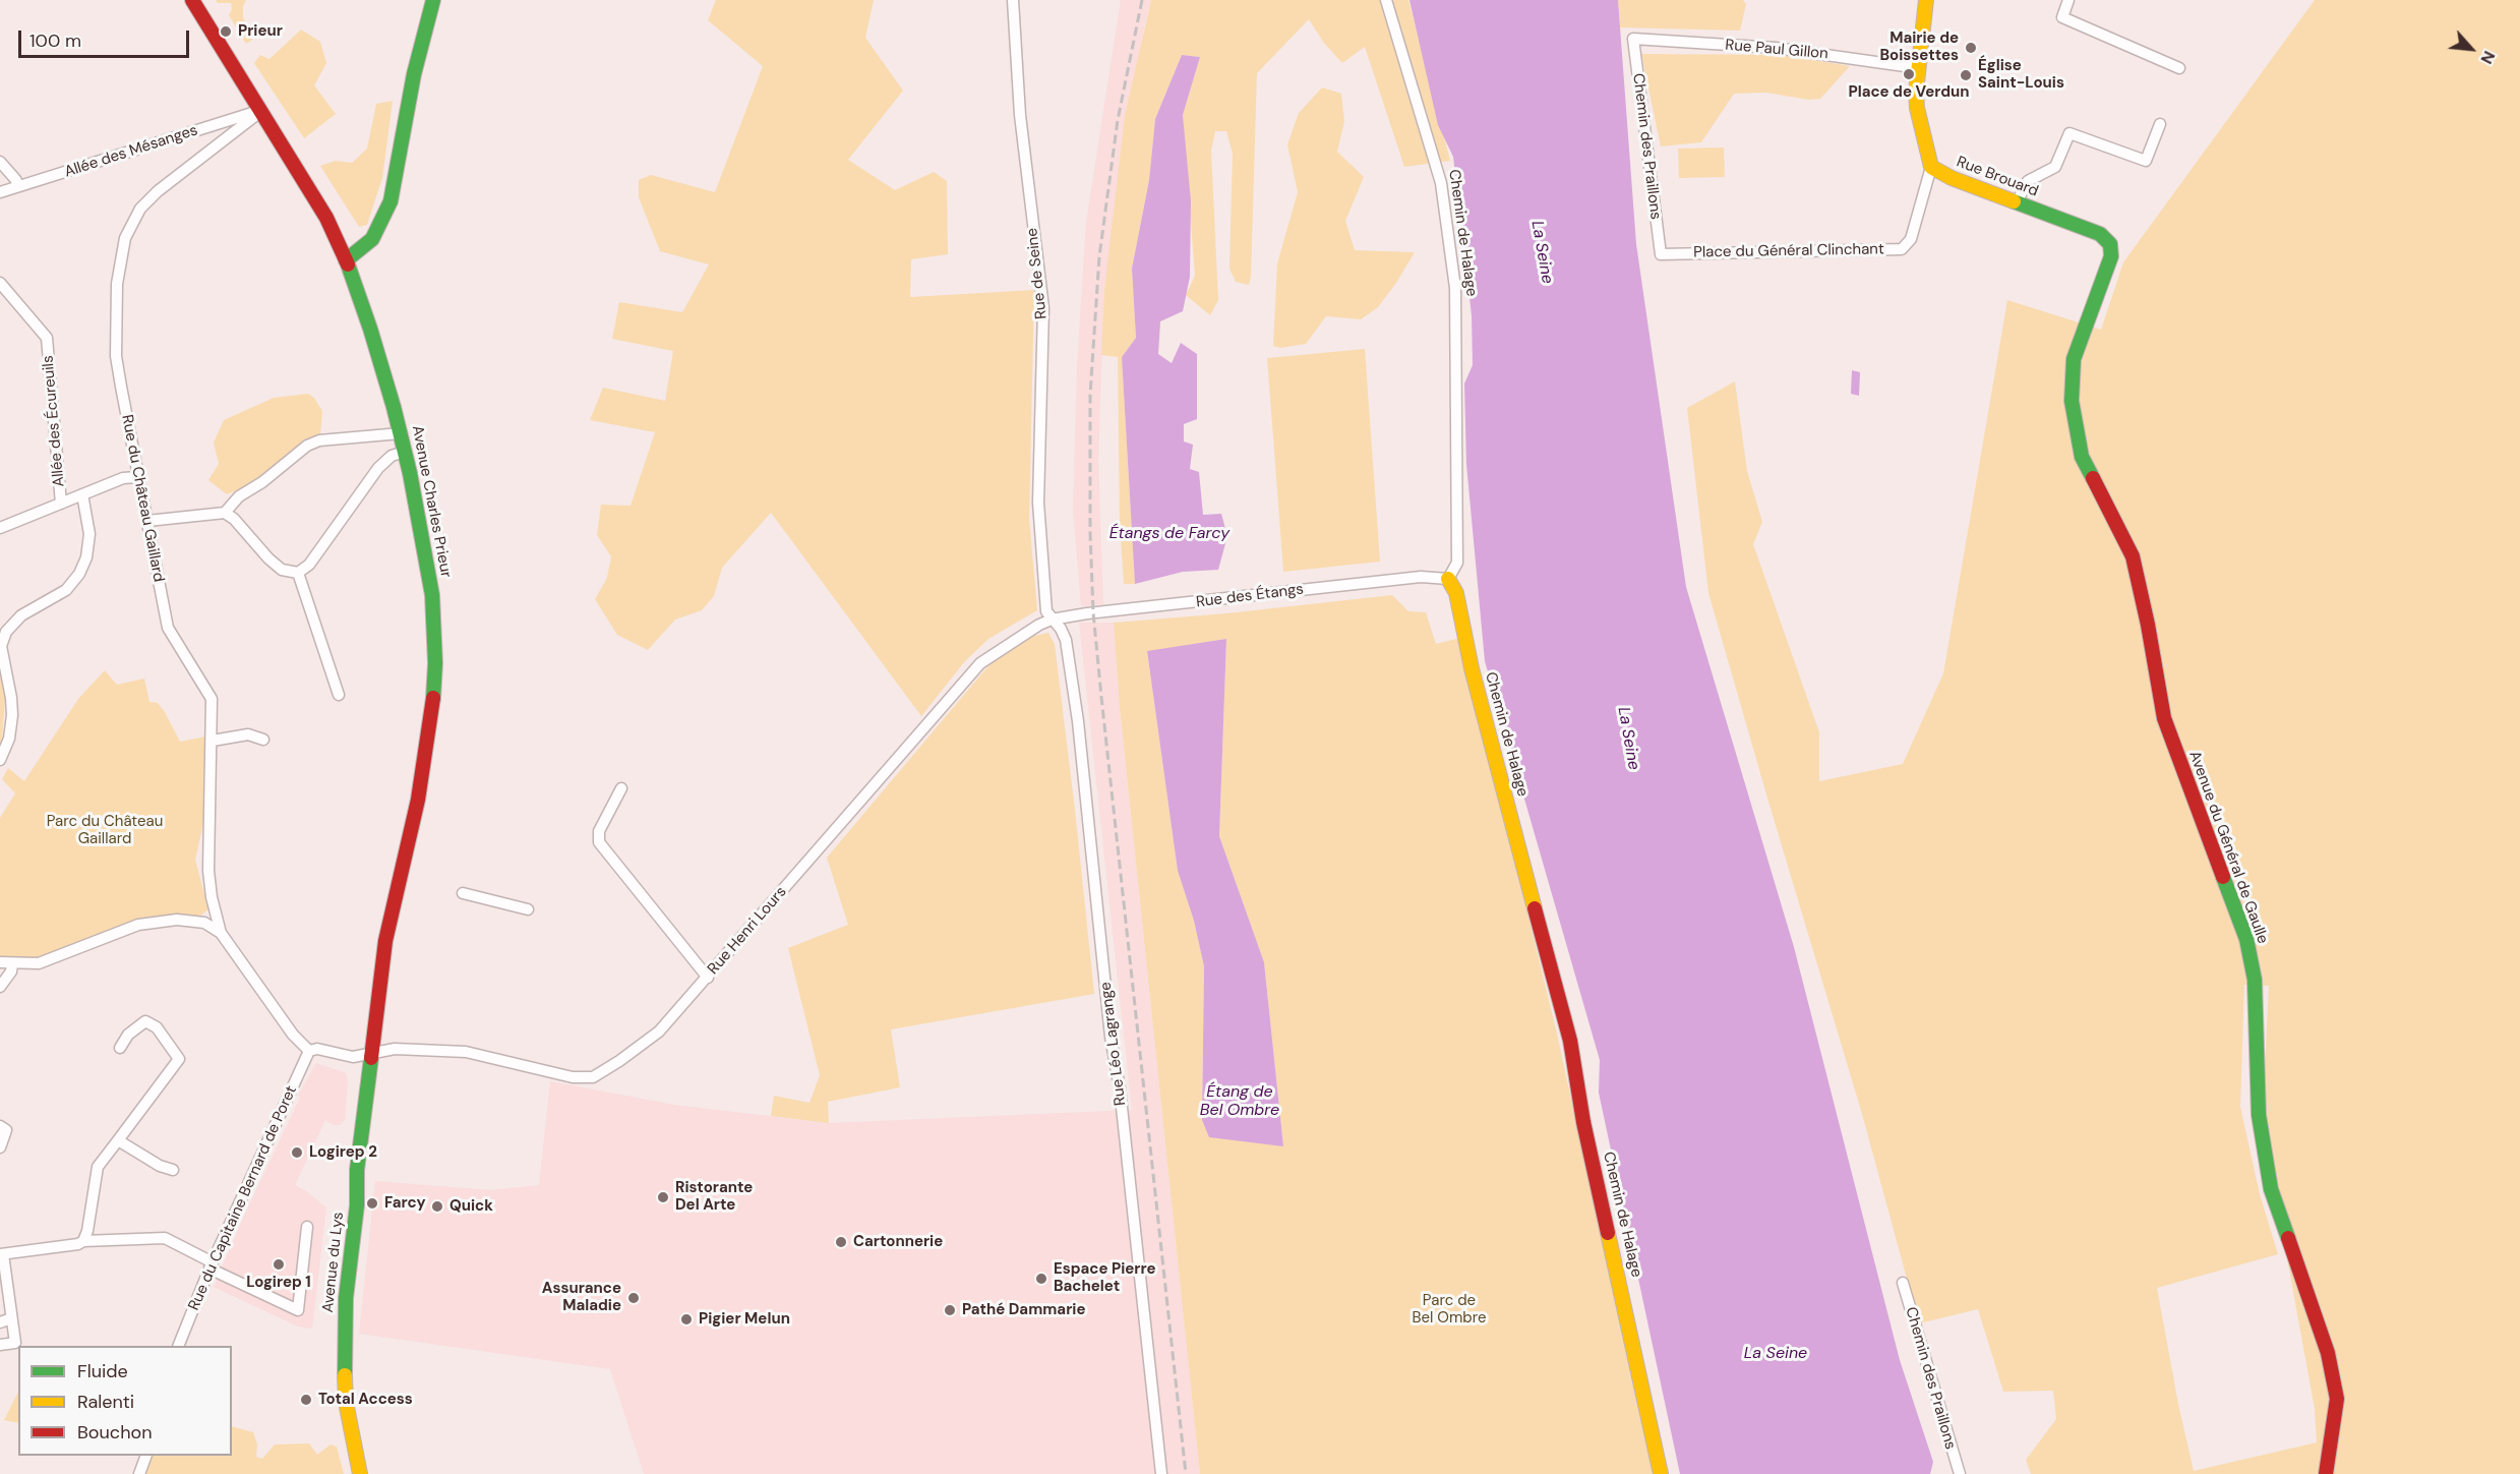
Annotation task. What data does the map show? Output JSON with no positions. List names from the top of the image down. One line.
{"streets":{"street":["Rue Paul Gillon","Chemin des Praillons","Allée des Mésanges","Rue Brouard","Chemin de Halage","Place du Général Clinchant","Rue de Seine","Allée des Écureuils","Rue du Château Gaillard","Avenue Charles Prieur","Rue des Étangs","Avenue du Général de Gaulle","Rue Henri Lours","Rue Léo Lagrange","Rue du Capitaine Bernard de Poret","Avenue du Lys"]},"crossings":[["Rue Paul Gillon","Chemin des Praillons"],["Chemin des Praillons","Place du Général Clinchant"],["Allée des Mésanges","Rue du Château Gaillard"],["Allée des Mésanges","Avenue Charles Prieur"],["Rue Brouard","Place du Général Clinchant"],["Rue Brouard","Avenue du Général de Gaulle"],["Chemin de Halage","Rue des Étangs"],["Rue de Seine","Rue des Étangs"],["Rue de Seine","Rue Henri Lours"],["Rue de Seine","Rue Léo Lagrange"],["Rue du Château Gaillard","Avenue Charles Prieur"],["Avenue Charles Prieur","Rue Henri Lours"],["Avenue Charles Prieur","Avenue du Lys"],["Rue des Étangs","Rue Henri Lours"],["Rue des Étangs","Rue Léo Lagrange"],["Rue Henri Lours","Rue Léo Lagrange"],["Rue Henri Lours","Rue du Capitaine Bernard de Poret"],["Rue Henri Lours","Avenue du Lys"]],"water":["La Seine","Étangs de Farcy","Étang de Bel Ombre"],"parks":["Parc du Château Gaillard","Parc de Bel Ombre"],"places":["Prieur","Mairie de Boissettes","Place de Verdun","Église Saint-Louis","Logirep 2","Ristorante Del Arte","Farcy","Quick","Cartonnerie","Logirep 1","Espace Pierre Bachelet","Assurance Maladie","Pathé Dammarie","Pigier Melun","Total Access"],"legend":["Fluide","Ralenti","Bouchon"],"scale_bar":"100 m","north":"bottom right"}
